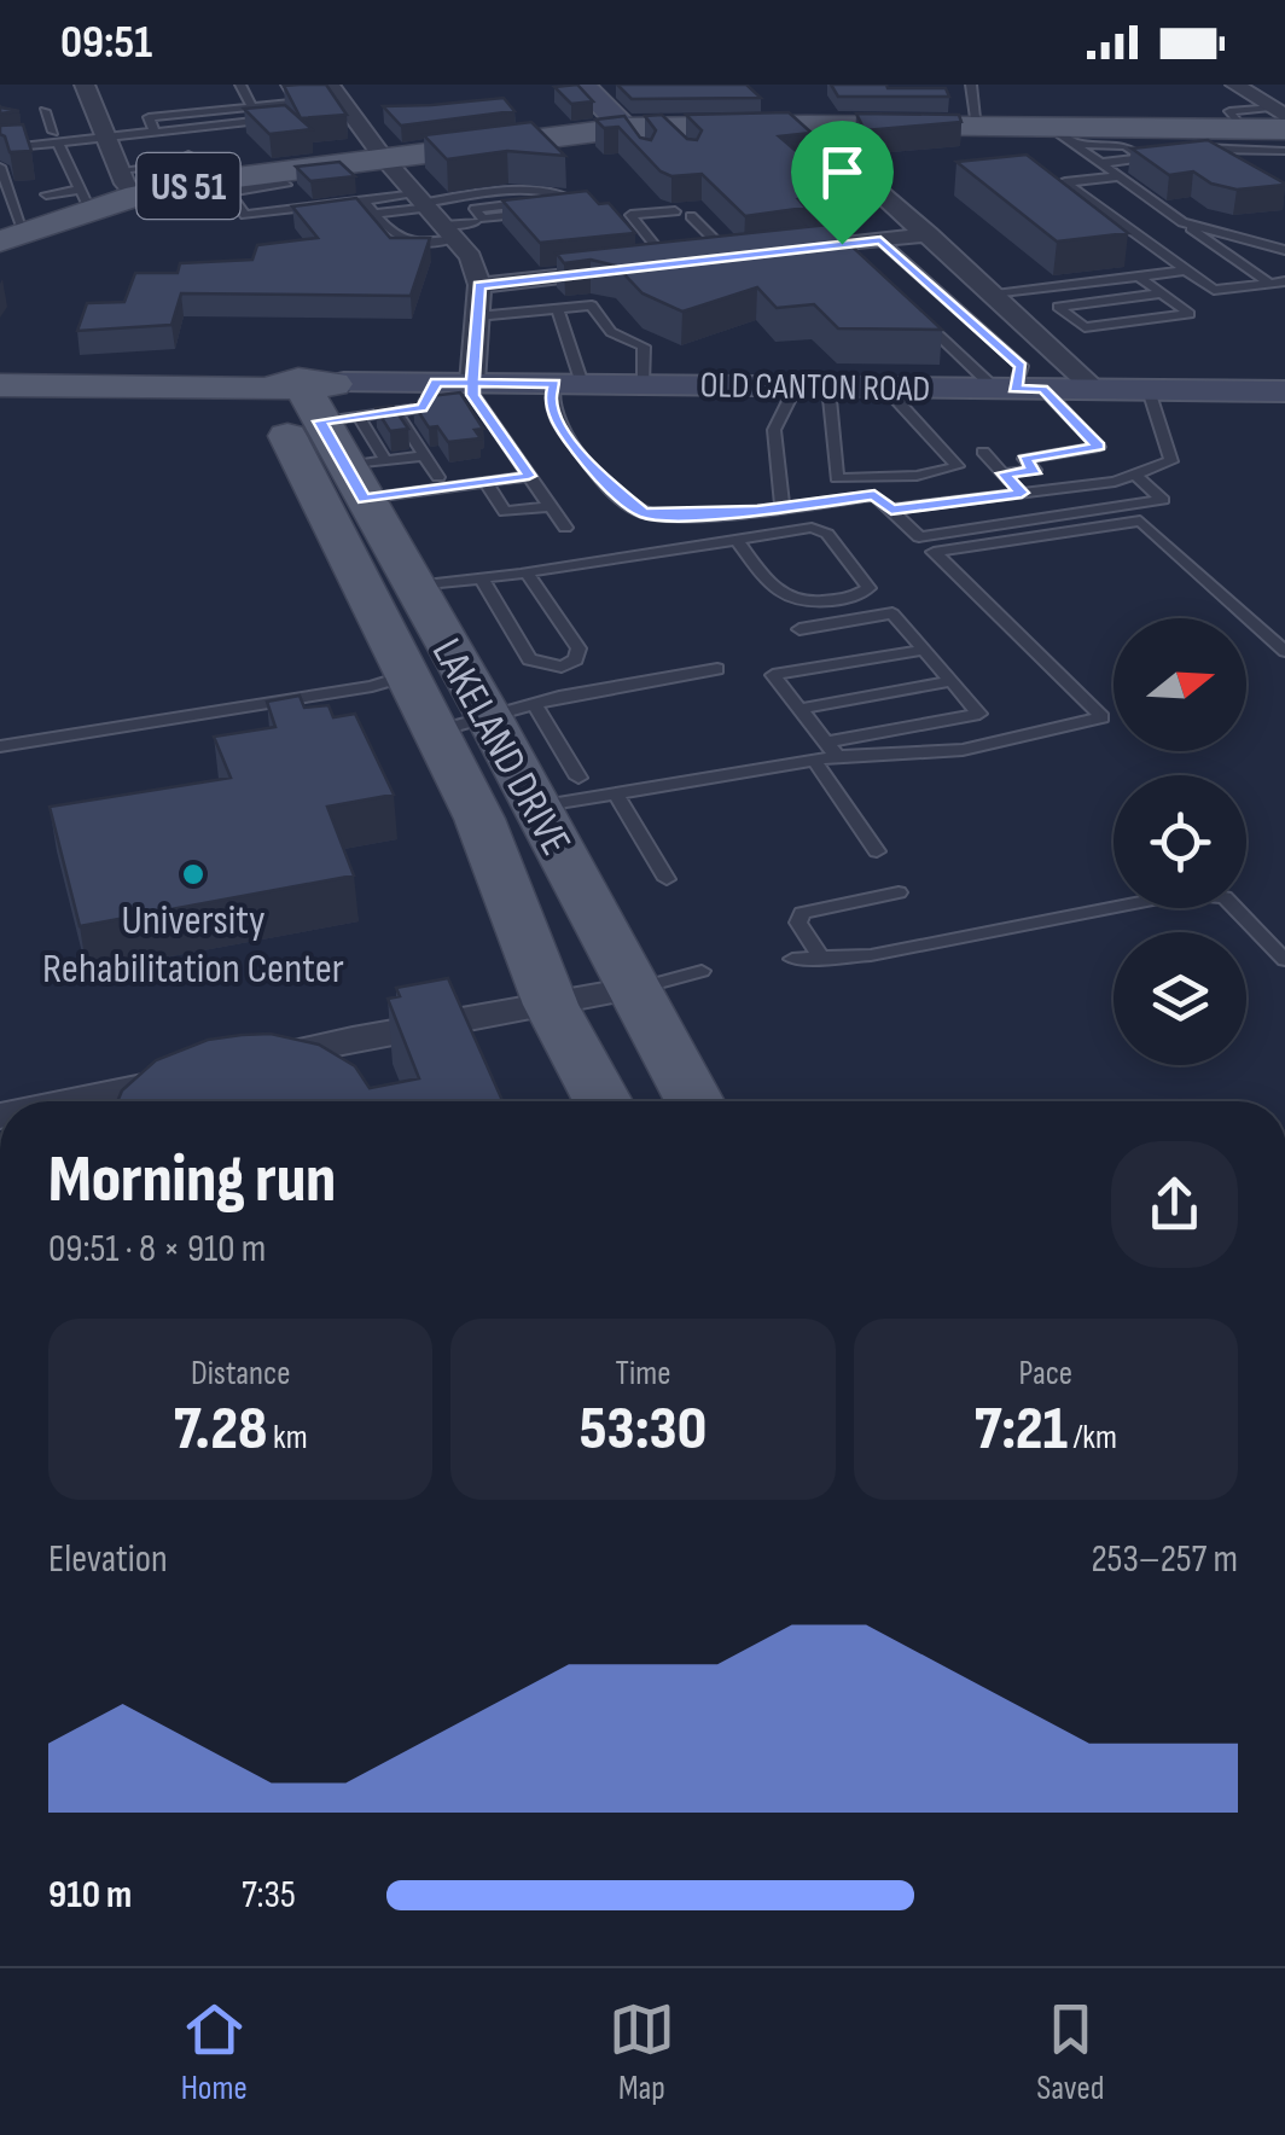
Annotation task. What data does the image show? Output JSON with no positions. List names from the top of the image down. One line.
{"streets":{"main road":["US 51","OLD CANTON ROAD","LAKELAND DRIVE"]},"crossings":[["OLD CANTON ROAD","LAKELAND DRIVE"]],"places":["University Rehabilitation Center"],"north":"right","page":{"status":"09:51","heading":["Morning run","09:51 · 8 × 910 m"],"stats":[["Distance","7.28 km"],["Time","53:30"],["Pace","7:21 /km"]],"chart":["Elevation","253–257 m"],"list":[{"name":"910 m","note":"7:35"}],"tabs":["Home","Map","Saved"]}}
